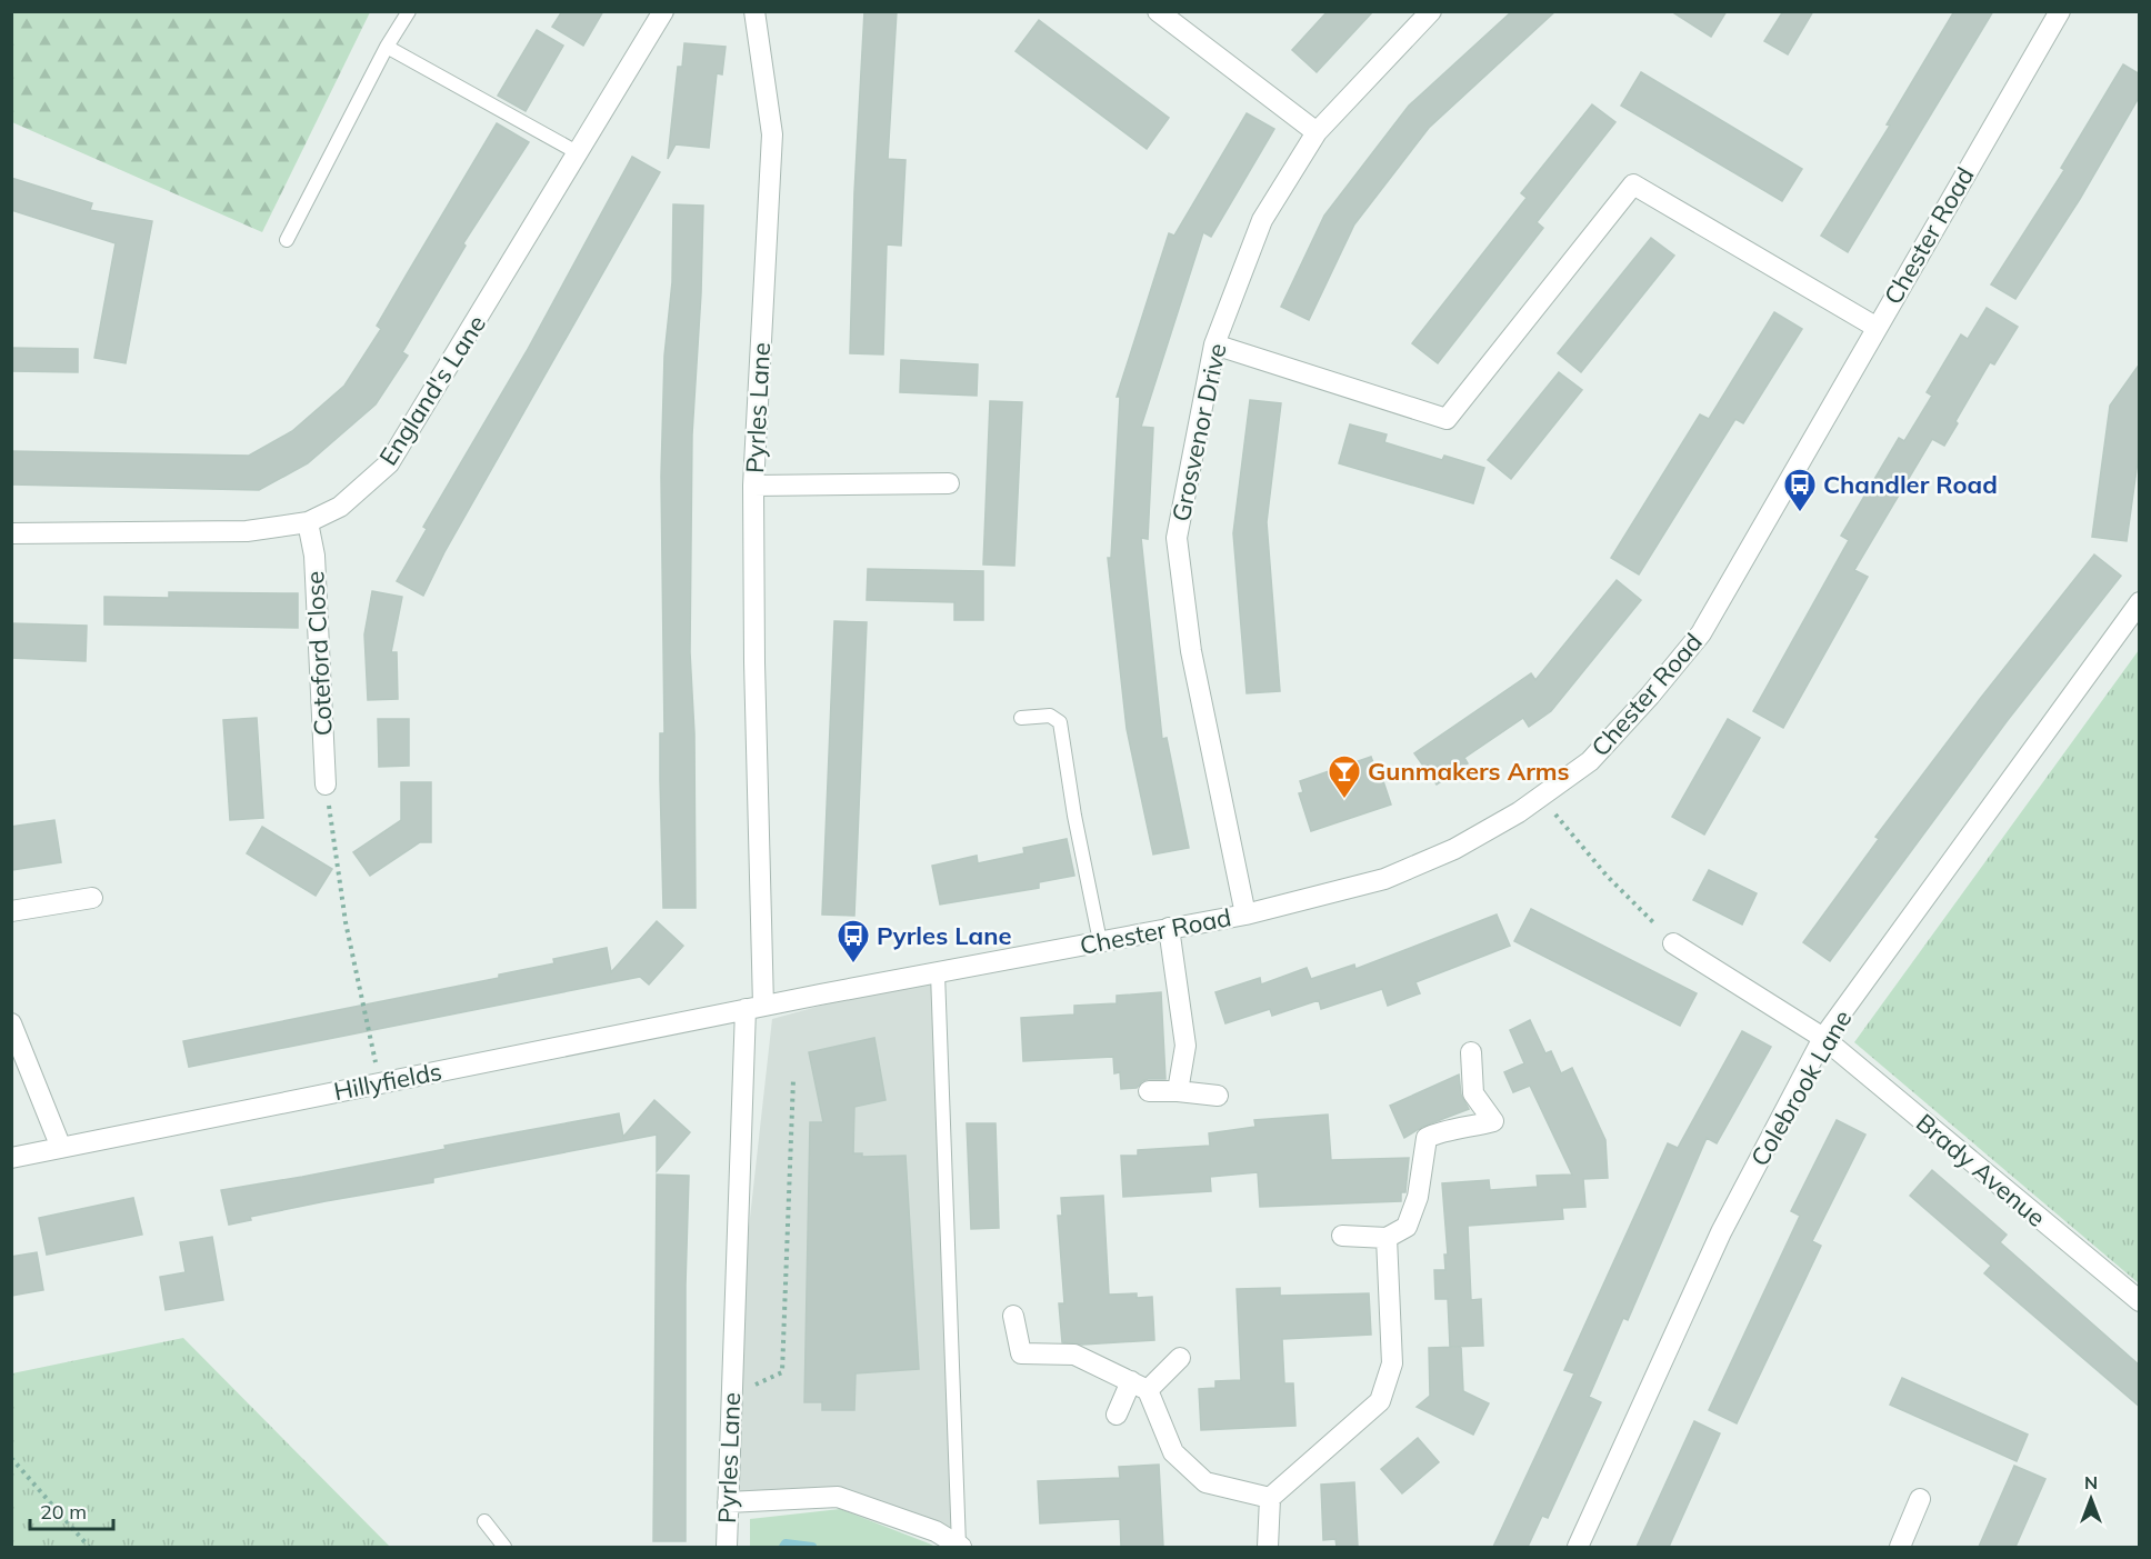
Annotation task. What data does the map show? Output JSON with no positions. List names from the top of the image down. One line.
{"streets":{"street":["Chester Road","England's Lane","Pyrles Lane","Grosvenor Drive","Coteford Close","Hillyfields","Colebrook Lane","Brady Avenue"]},"crossings":[["Chester Road","Pyrles Lane"],["Chester Road","Grosvenor Drive"],["Chester Road","Hillyfields"],["England's Lane","Coteford Close"],["Pyrles Lane","Hillyfields"],["Colebrook Lane","Brady Avenue"]],"places":{"bus stop":["Chandler Road","Pyrles Lane"],"bar":["Gunmakers Arms"]},"scale_bar":"20 m","north":"top"}
